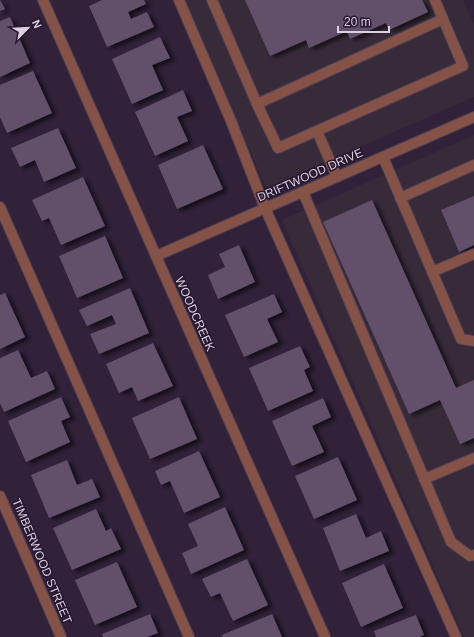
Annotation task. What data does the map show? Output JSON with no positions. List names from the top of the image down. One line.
{"streets":{"street":["DRIFTWOOD DRIVE","WOODCREEK","TIMBERWOOD STREET"]},"crossings":[["DRIFTWOOD DRIVE","WOODCREEK"]],"scale_bar":"20 m","north":"top right"}
